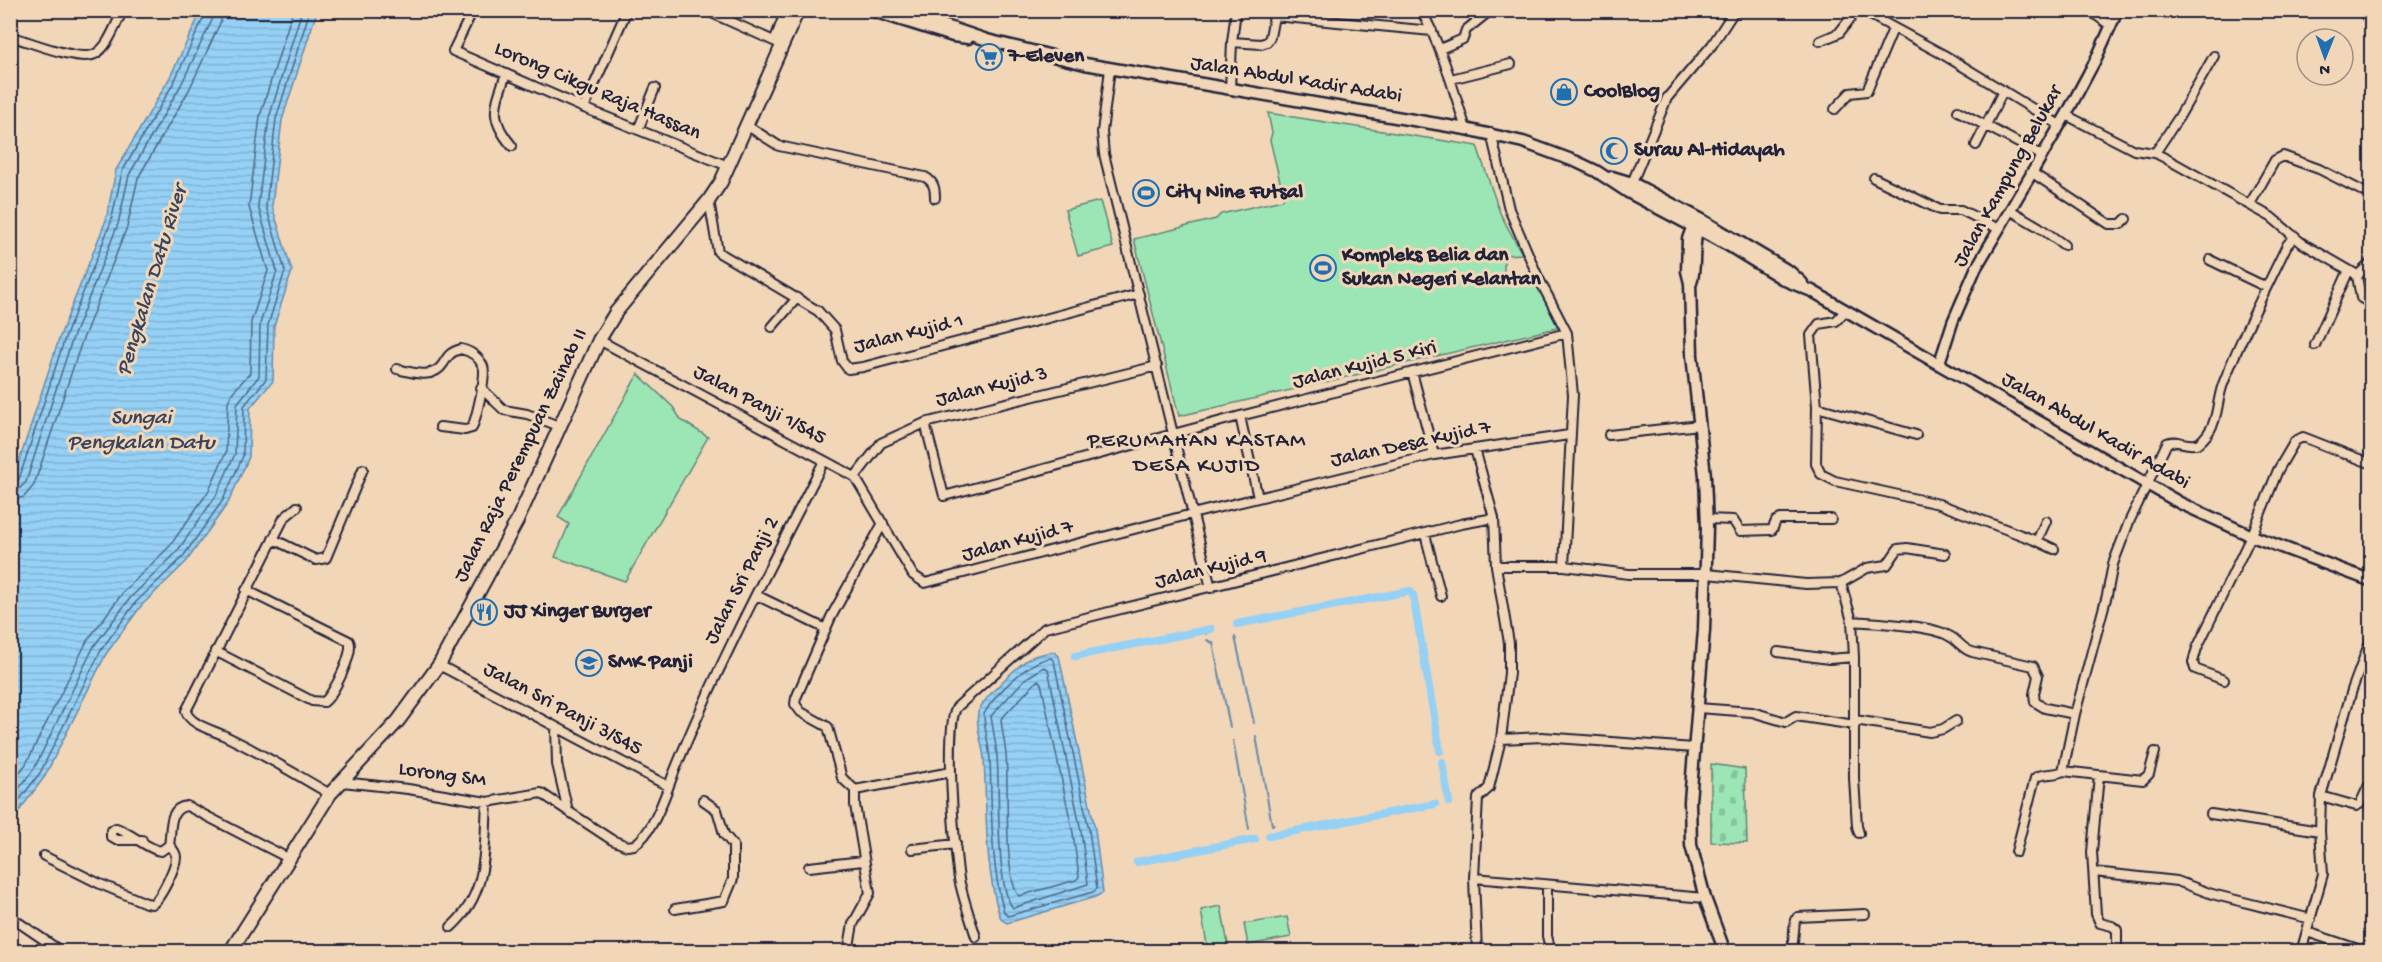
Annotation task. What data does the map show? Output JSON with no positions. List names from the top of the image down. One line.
{"streets":{"main road":["Jalan Abdul Kadir Adabi","Jalan Raja Perempuan Zainab II"],"street":["Lorong Cikgu Raja Hassan","Jalan Kampung Belukar","Jalan Kujid 1","Jalan Kujid 5 Kiri","Jalan Kujid 3","Jalan Panji 1/S45","Jalan Desa Kujid 7","Jalan Kujid 7","Jalan Kujid 9","Jalan Sri Panji 2","Jalan Sri Panji 3/S45","Lorong SM"]},"crossings":[["Jalan Abdul Kadir Adabi","Jalan Kampung Belukar"],["Lorong Cikgu Raja Hassan","Jalan Raja Perempuan Zainab II"],["Jalan Kujid 1","Jalan Raja Perempuan Zainab II"],["Jalan Kujid 5 Kiri","Jalan Kujid 3"],["Jalan Kujid 3","Jalan Panji 1/S45"],["Jalan Panji 1/S45","Jalan Raja Perempuan Zainab II"],["Jalan Panji 1/S45","Jalan Sri Panji 2"],["Jalan Desa Kujid 7","Jalan Kujid 7"],["Jalan Raja Perempuan Zainab II","Jalan Sri Panji 3/S45"],["Jalan Raja Perempuan Zainab II","Lorong SM"],["Jalan Sri Panji 2","Jalan Sri Panji 3/S45"],["Jalan Sri Panji 2","Lorong SM"]],"districts":["PERUMAHAN KASTAM DESA KUJID"],"water":["Pengkalan Datu River","Sungai Pengkalan Datu"],"places":{"supermarket":["7-Eleven"],"shop":["CoolBlog"],"mosque":["Surau Al-Hidayah"],"sports":["City Nine Futsal","Kompleks Belia dan Sukan Negeri Kelantan"],"restaurant":["JJ Xinger Burger"],"school or university":["SMK Panji"]},"north":"bottom"}
